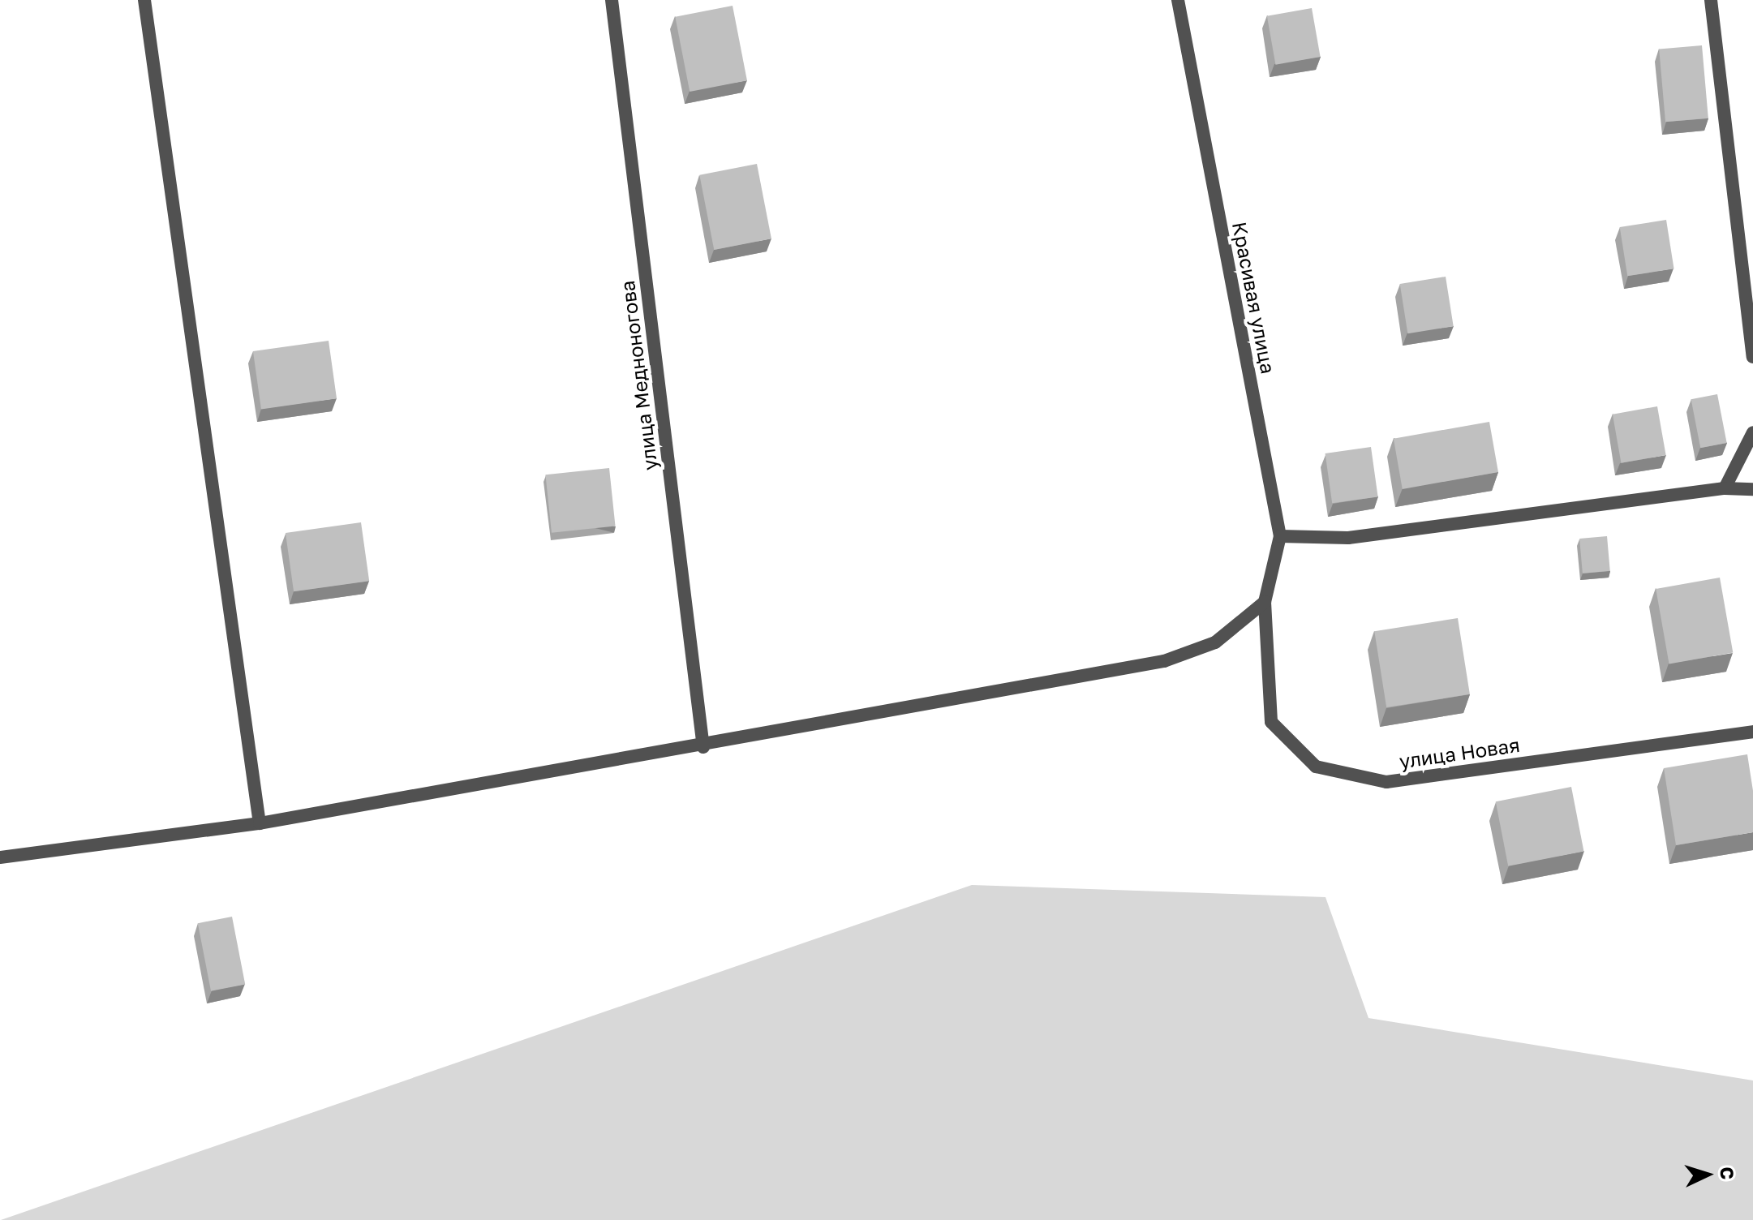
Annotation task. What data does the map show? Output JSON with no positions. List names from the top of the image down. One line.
{"streets":{"street":["Красивая улица","улица Медноногова","улица Новая"]},"crossings":[["Красивая улица","улица Новая"]],"north":"right"}
